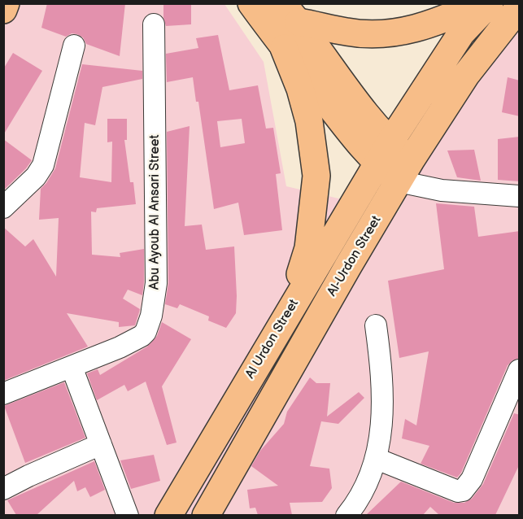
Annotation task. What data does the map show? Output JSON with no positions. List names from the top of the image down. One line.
{"streets":{"main road":["Al-Urdon Street","Al Urdon Street"],"street":["Abu Ayoub Al Ansari Street"]}}
